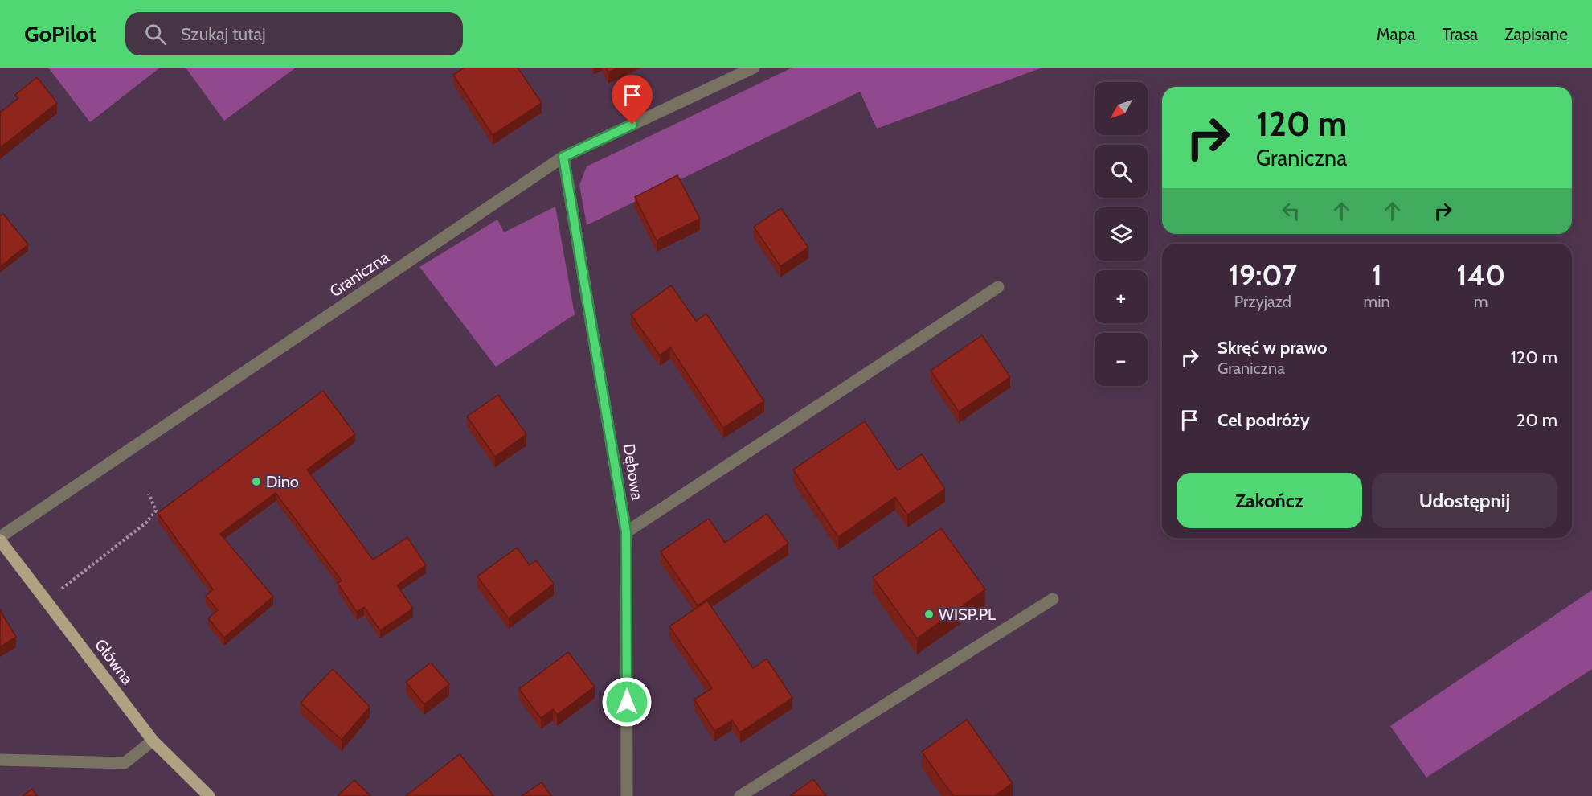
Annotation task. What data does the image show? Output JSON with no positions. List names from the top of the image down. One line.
{"streets":{"main road":["Główna"],"street":["Graniczna","Dębowa"]},"crossings":[["Graniczna","Dębowa"],["Graniczna","Główna"]],"places":["Dino","WISP.PL"],"north":"bottom left","page":{"header":"GoPilot","search":"Szukaj tutaj","nav":["Mapa","Trasa","Zapisane"],"map_buttons":["+","−"],"turn":["120 m","Graniczna"],"eta":["19:07","Przyjazd","1","min","140","m"],"list":[{"name":"Skręć w prawo","note":"Graniczna","value":"120 m"},{"name":"Cel podróży","value":"20 m"}],"buttons":["Zakończ","Udostępnij"]}}
